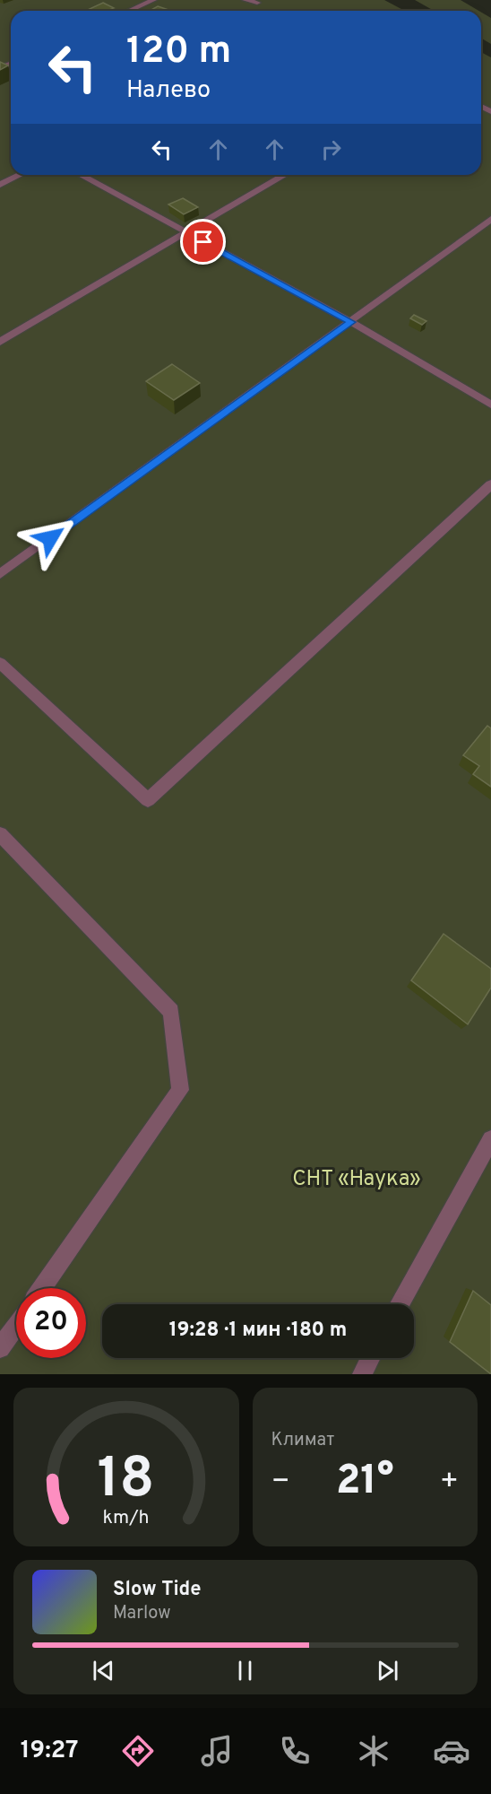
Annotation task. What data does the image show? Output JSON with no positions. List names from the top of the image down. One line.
{"parks":["СНТ «Наука»"],"page":{"turn":["120 m","Налево"],"limit":"20","trip":"19:28 · 1 мин · 180 m","tile":"Климат","heat":["−","21°","+"],"song":["Slow Tide","Marlow"],"tabs":"19:27","gauge":["18","km/h"]}}
